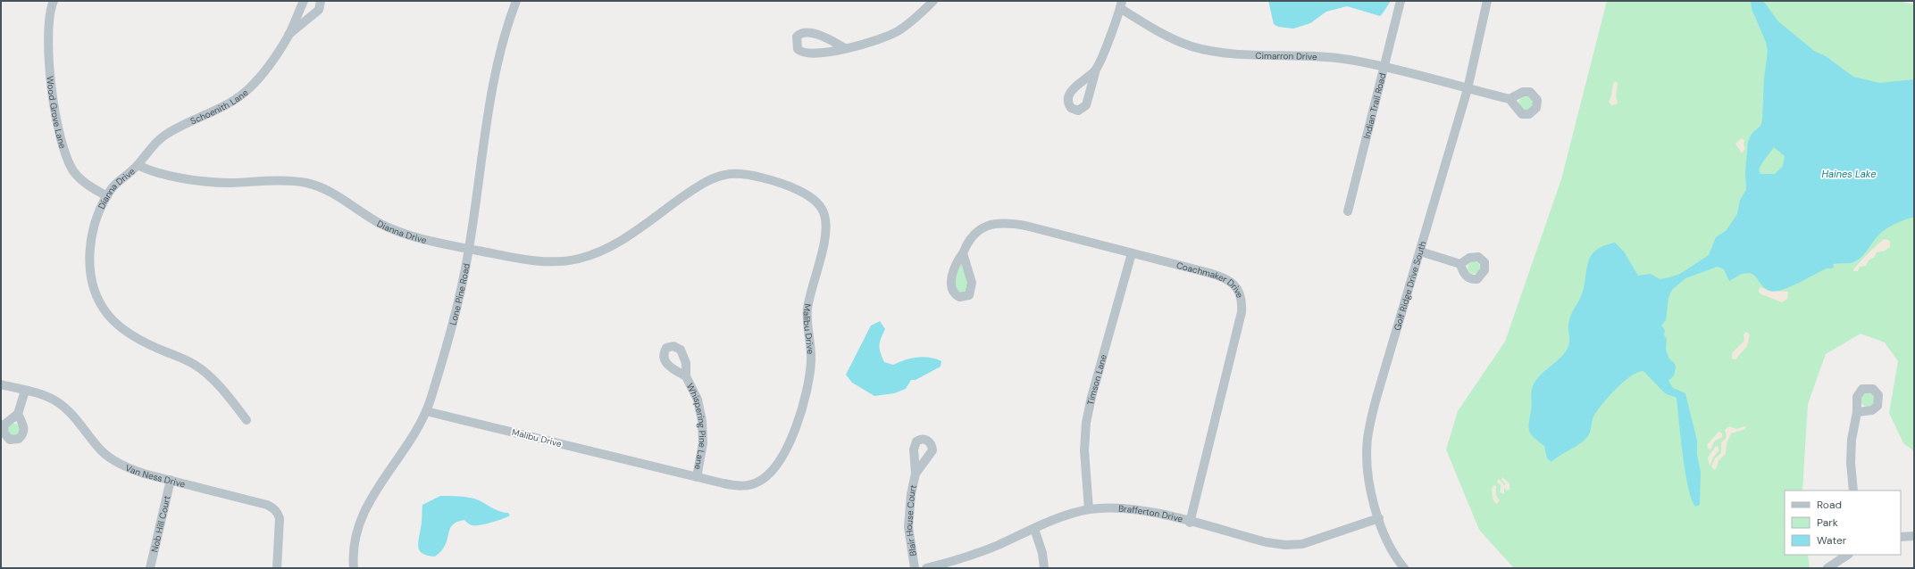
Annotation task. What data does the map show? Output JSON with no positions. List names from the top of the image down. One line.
{"streets":{"street":["Cimarron Drive","Schoenith Lane","Indian Trail Road","Wood Grove Lane","Dianna Drive","Coachmaker Drive","Golf Ridge Drive South","Lone Pine Road","Malibu Drive","Timson Lane","Whispering Pine Lane","Van Ness Drive","Brafferton Drive","Blair House Court","Nob Hill Court"]},"crossings":[["Cimarron Drive","Indian Trail Road"],["Cimarron Drive","Golf Ridge Drive South"],["Schoenith Lane","Dianna Drive"],["Wood Grove Lane","Dianna Drive"],["Dianna Drive","Lone Pine Road"],["Dianna Drive","Malibu Drive"],["Coachmaker Drive","Timson Lane"],["Coachmaker Drive","Brafferton Drive"],["Golf Ridge Drive South","Brafferton Drive"],["Lone Pine Road","Malibu Drive"],["Malibu Drive","Whispering Pine Lane"],["Timson Lane","Brafferton Drive"],["Van Ness Drive","Nob Hill Court"]],"water":["Haines Lake"],"legend":["Road","Park","Water"]}
